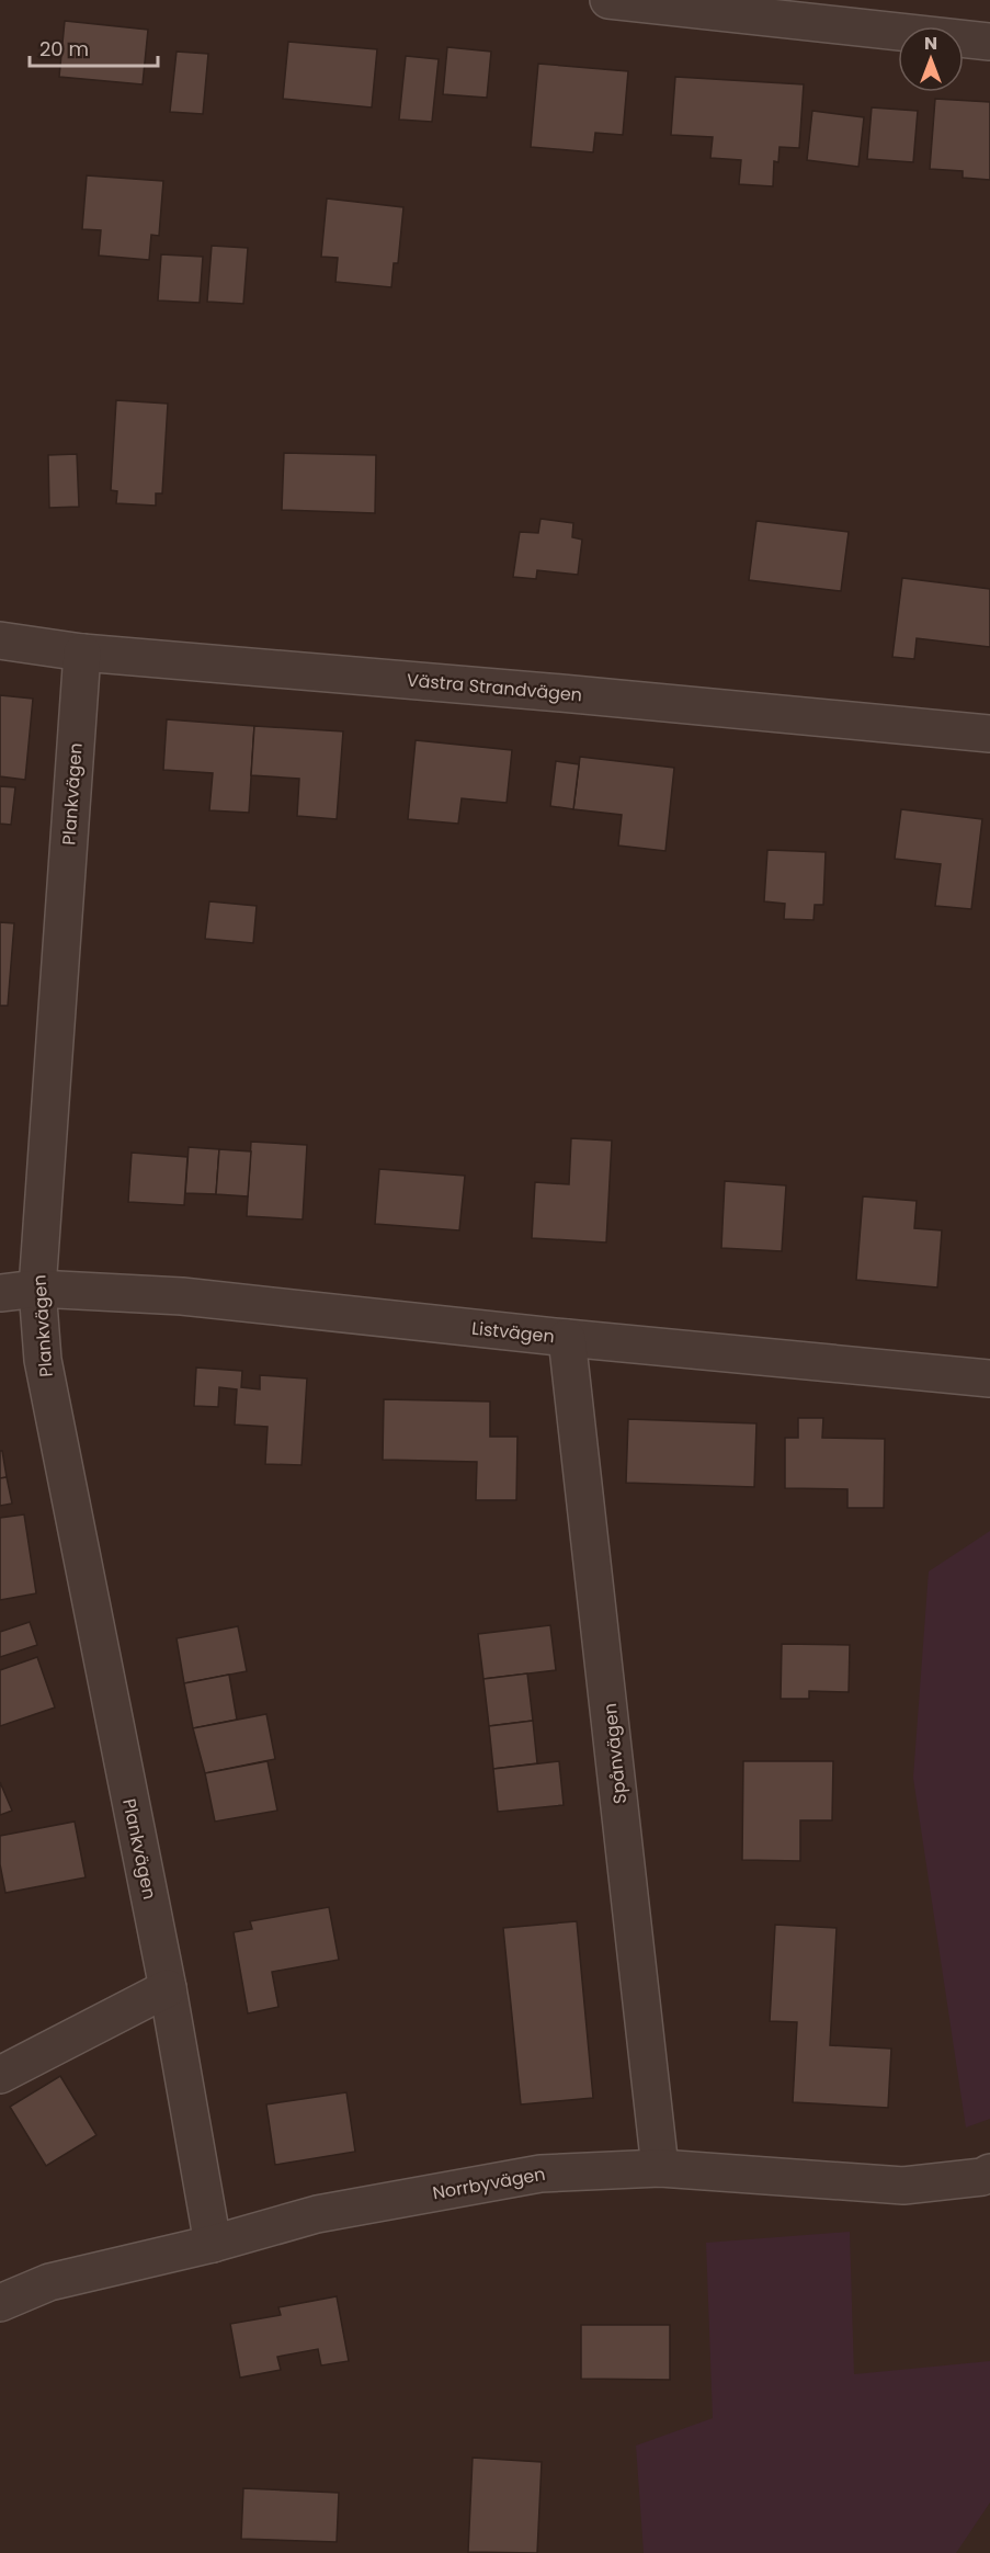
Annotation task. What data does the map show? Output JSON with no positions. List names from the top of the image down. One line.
{"streets":{"street":["Västra Strandvägen","Plankvägen","Listvägen","Spånvägen","Norrbyvägen"]},"crossings":[["Västra Strandvägen","Plankvägen"],["Plankvägen","Listvägen"],["Plankvägen","Norrbyvägen"],["Listvägen","Spånvägen"],["Spånvägen","Norrbyvägen"]],"scale_bar":"20 m","north":"top"}
